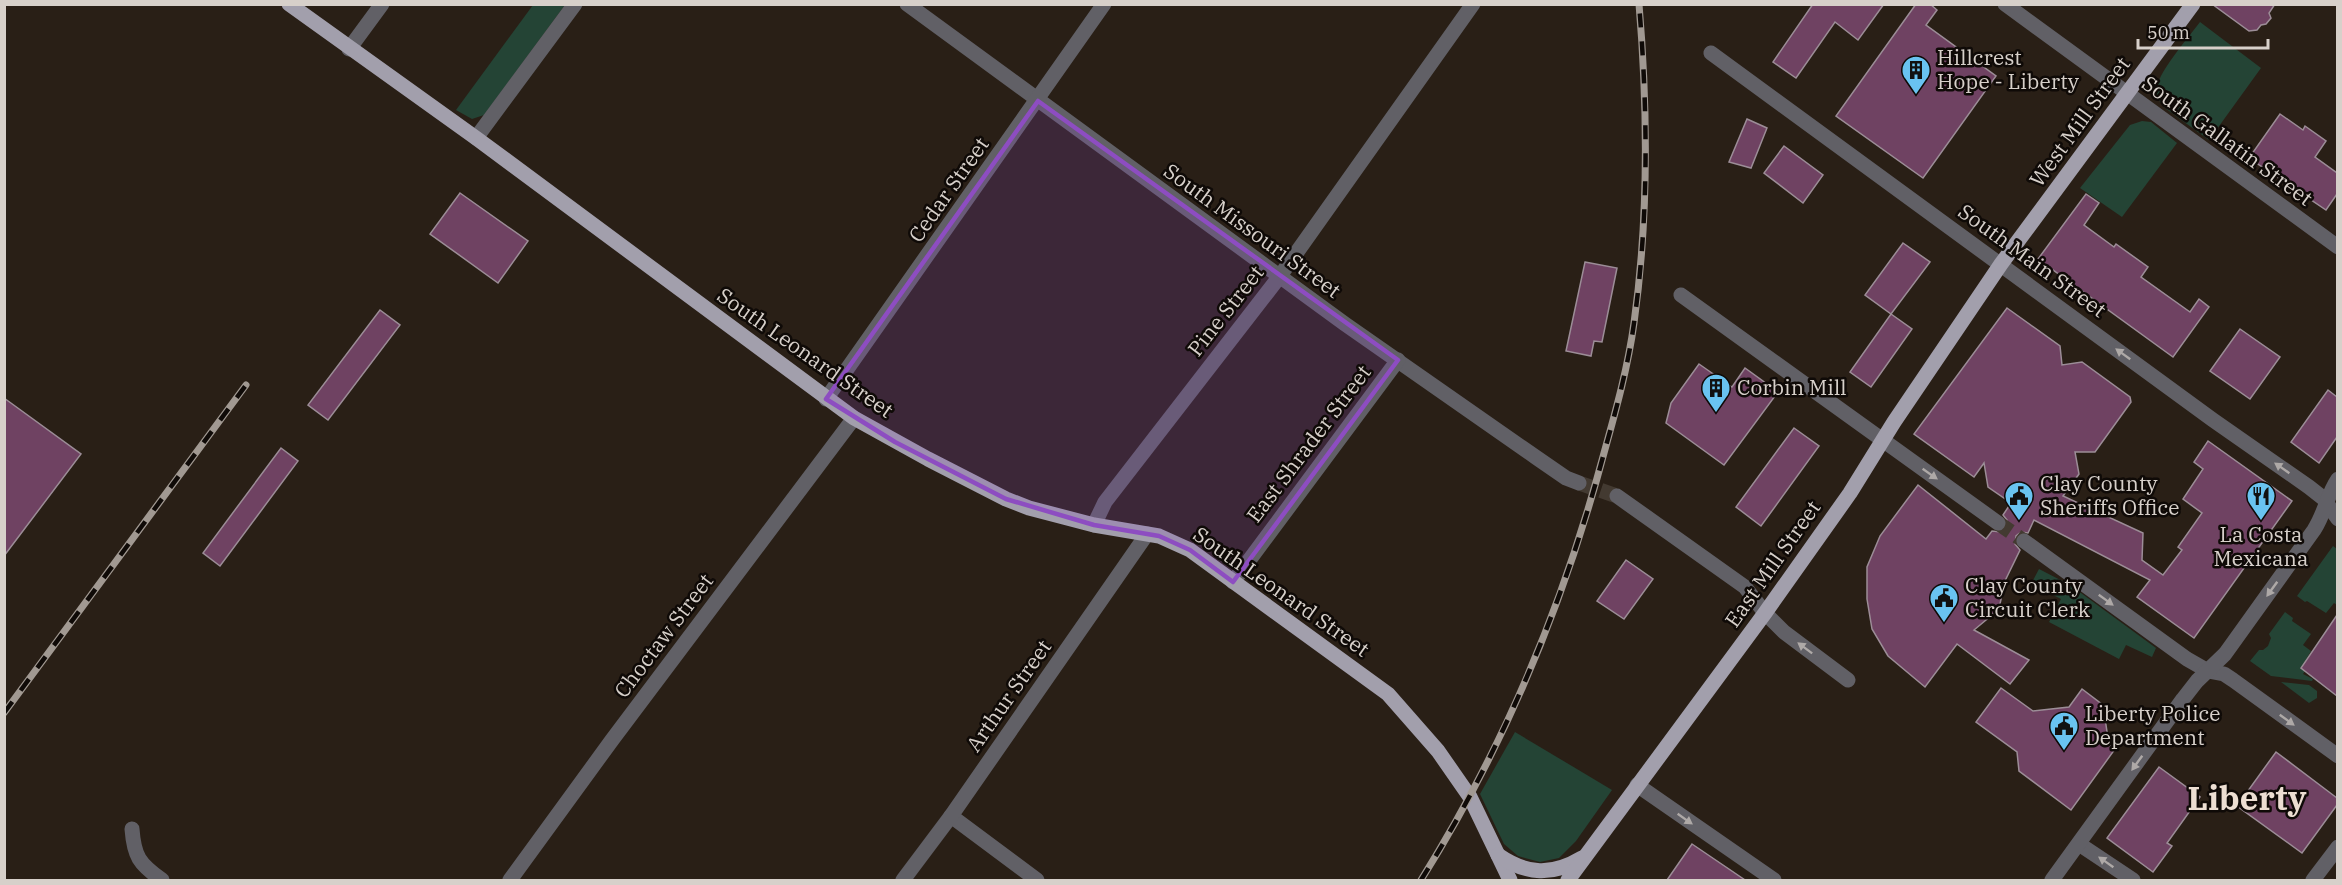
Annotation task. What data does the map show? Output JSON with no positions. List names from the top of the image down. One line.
{"streets":{"main road":["West Mill Street","South Leonard Street","East Mill Street"],"street":["South Gallatin Street","Cedar Street","South Missouri Street","South Main Street","Pine Street","East Shrader Street","Choctaw Street","Arthur Street"]},"crossings":[["West Mill Street","South Gallatin Street"],["West Mill Street","South Main Street"],["West Mill Street","East Mill Street"],["Cedar Street","South Missouri Street"],["Cedar Street","South Leonard Street"],["South Missouri Street","Pine Street"],["South Missouri Street","East Shrader Street"],["South Main Street","East Mill Street"],["Pine Street","South Leonard Street"],["South Leonard Street","East Shrader Street"],["South Leonard Street","Choctaw Street"],["South Leonard Street","Arthur Street"]],"one_way":["South Main Street"],"districts":["Liberty"],"places":{"building":["Hillcrest Hope - Liberty","Corbin Mill"],"public building":["Clay County Sheriffs Office","Clay County Circuit Clerk","Liberty Police Department"],"restaurant":["La Costa Mexicana"]},"scale_bar":"50 m"}
